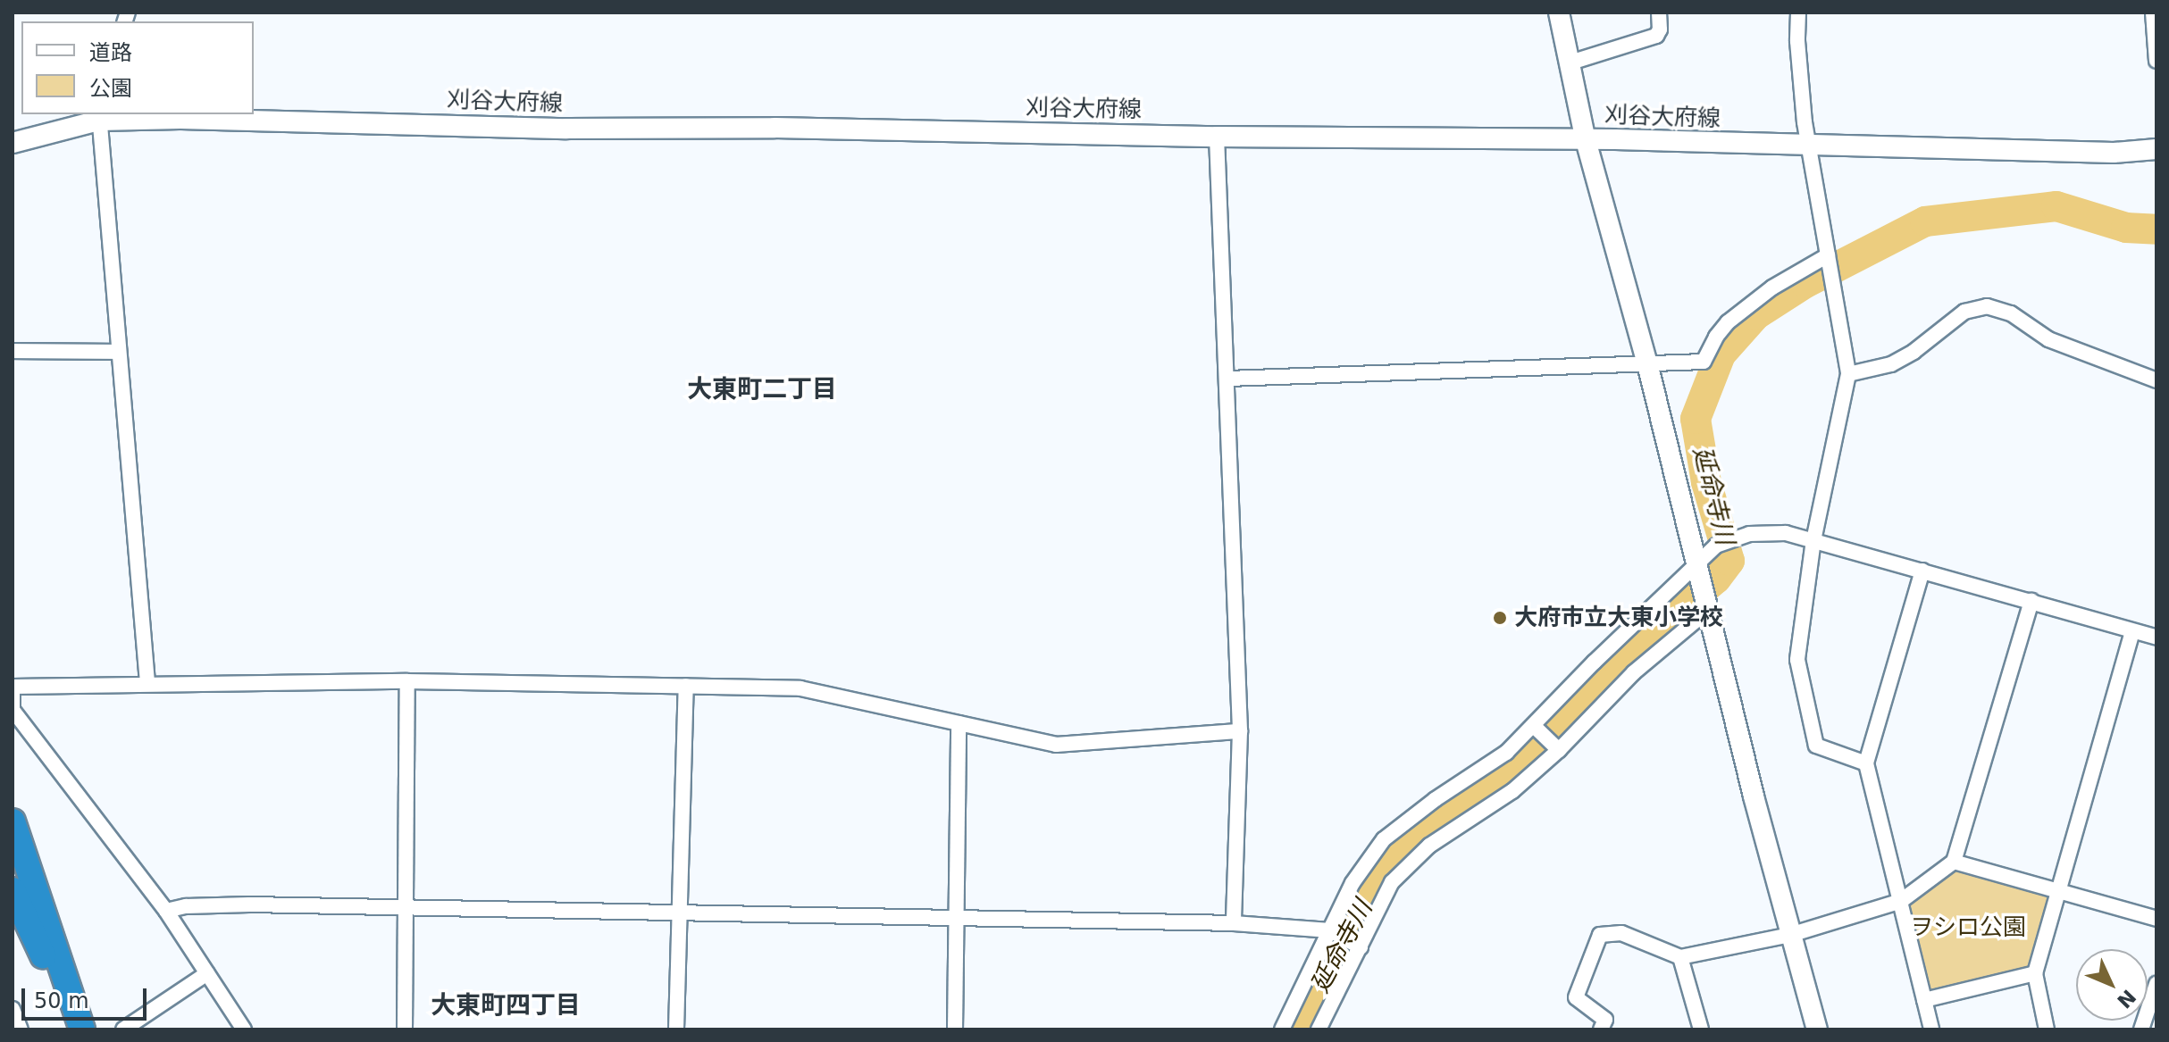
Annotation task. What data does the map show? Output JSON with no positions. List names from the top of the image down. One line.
{"streets":{"main road":["刈谷大府線"]},"districts":["大東町二丁目","大東町四丁目"],"water":["延命寺川"],"parks":["ヲシロ公園"],"places":["大府市立大東小学校"],"legend":["道路","公園"],"scale_bar":"50 m","north":"bottom right"}
